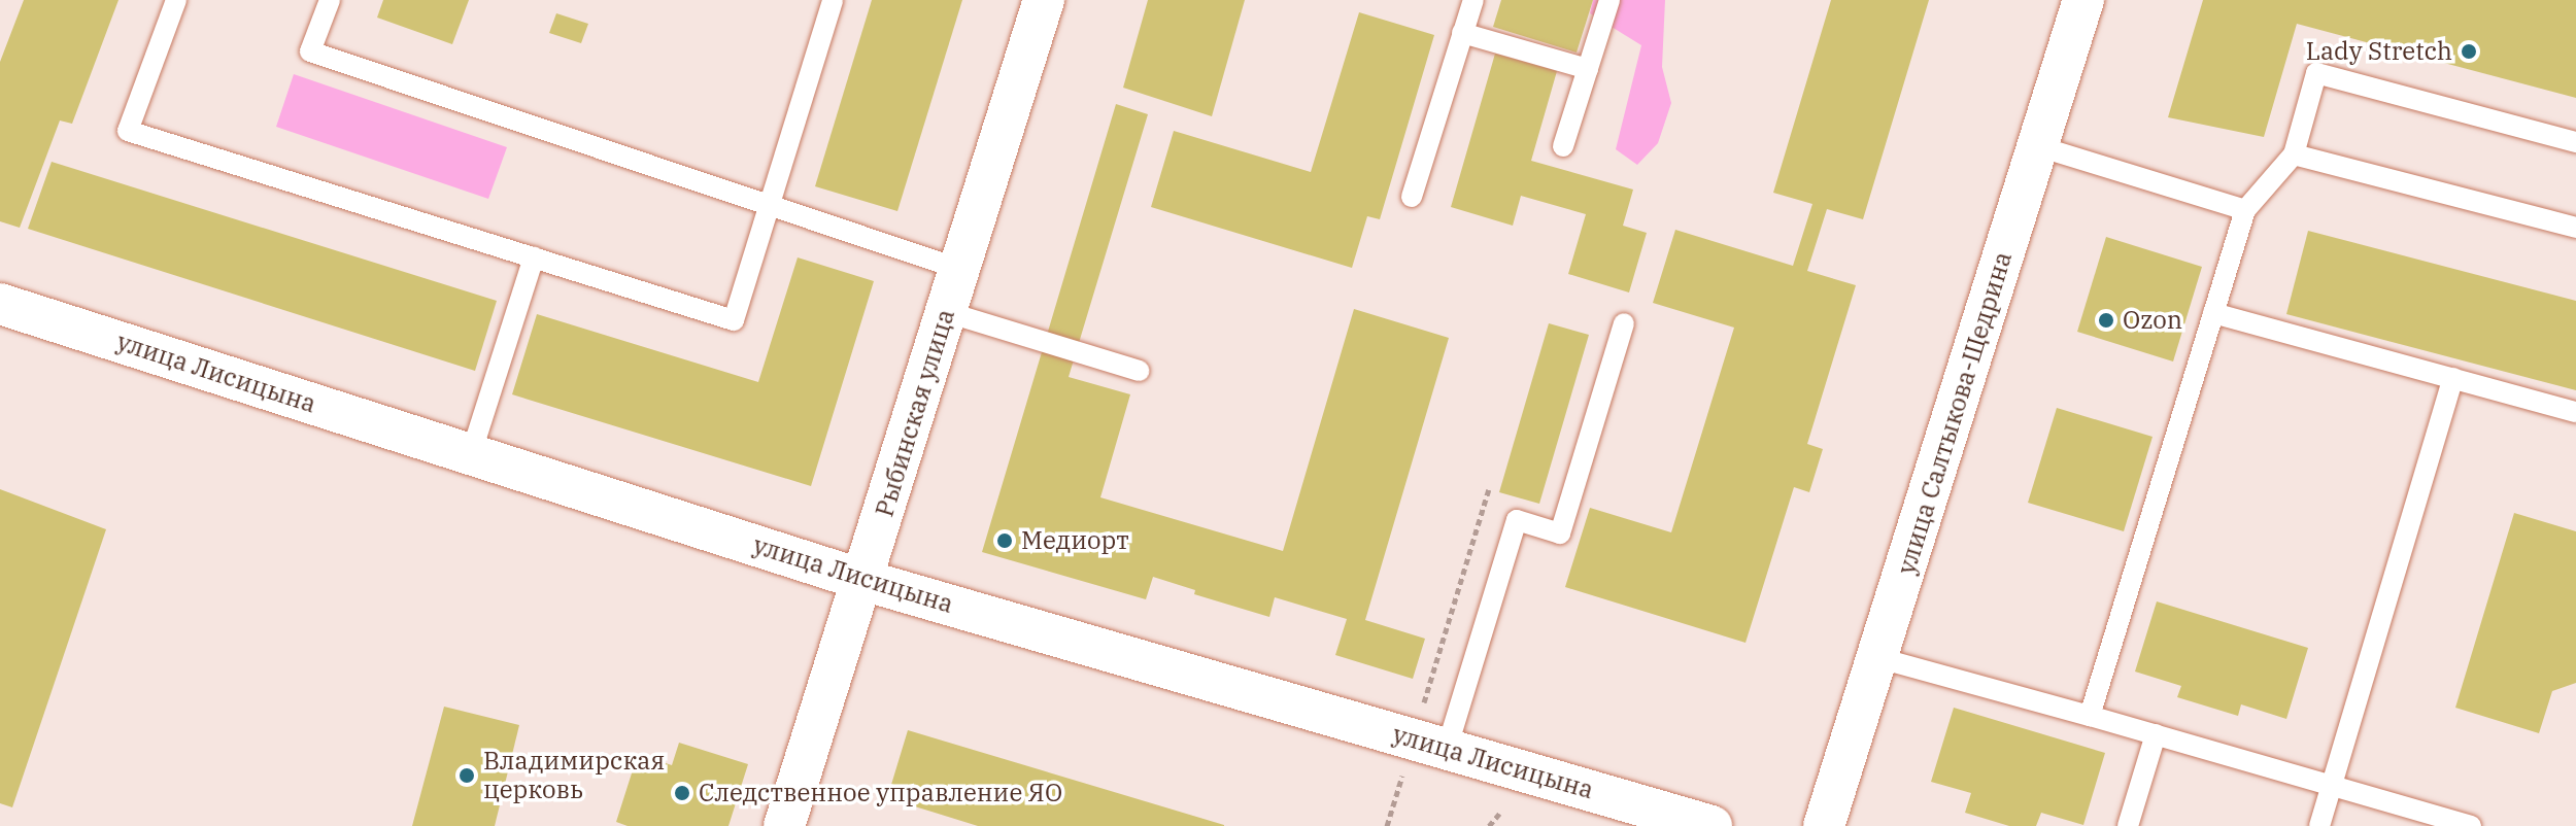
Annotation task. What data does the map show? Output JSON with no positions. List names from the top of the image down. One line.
{"streets":{"street":["улица Лисицына","Рыбинская улица","улица Салтыкова-Щедрина"]},"crossings":[["улица Лисицына","Рыбинская улица"]],"places":["Lady Stretch","Ozon","Медиорт","Владимирская церковь","Следственное управление ЯО"]}
